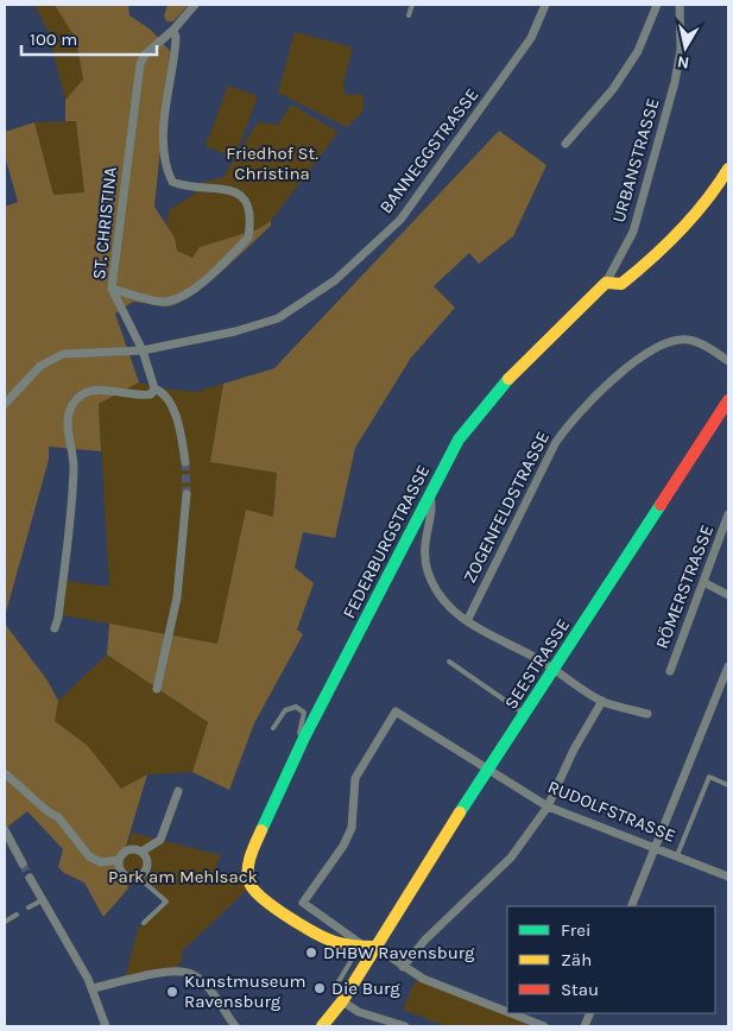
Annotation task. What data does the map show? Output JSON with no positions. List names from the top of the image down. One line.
{"streets":{"street":["BANNEGGSTRASSE","URBANSTRASSE","ST. CHRISTINA","ZOGENFELDSTRASSE","FEDERBURGSTRASSE","RÖMERSTRASSE","SEESTRASSE","RUDOLFSTRASSE"]},"crossings":[["URBANSTRASSE","FEDERBURGSTRASSE"],["FEDERBURGSTRASSE","SEESTRASSE"],["FEDERBURGSTRASSE","RUDOLFSTRASSE"],["SEESTRASSE","RUDOLFSTRASSE"]],"parks":["Friedhof St. Christina","Park am Mehlsack"],"places":["DHBW Ravensburg","Die Burg","Kunstmuseum Ravensburg"],"legend":["Frei","Zäh","Stau"],"scale_bar":"100 m","north":"bottom"}
